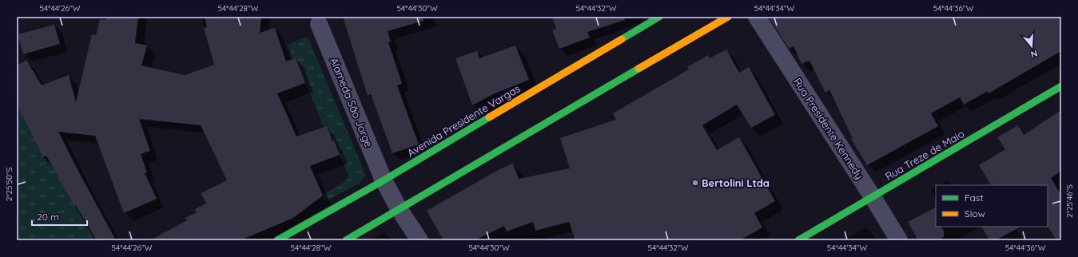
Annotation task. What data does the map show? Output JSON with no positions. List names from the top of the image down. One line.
{"streets":{"street":["Alameda São Jorge","Avenida Presidente Vargas","Rua Presidente Kennedy","Rua Treze de Maio"]},"crossings":[["Alameda São Jorge","Avenida Presidente Vargas"],["Rua Presidente Kennedy","Rua Treze de Maio"]],"places":["Bertolini Ltda"],"legend":["Fast","Slow"],"scale_bar":"20 m","north":"bottom","coordinates":["54°44'26\"W","54°44'28\"W","54°44'30\"W","54°44'32\"W","54°44'34\"W","54°44'36\"W","2°25'50\"S","2°25'46\"S"]}
